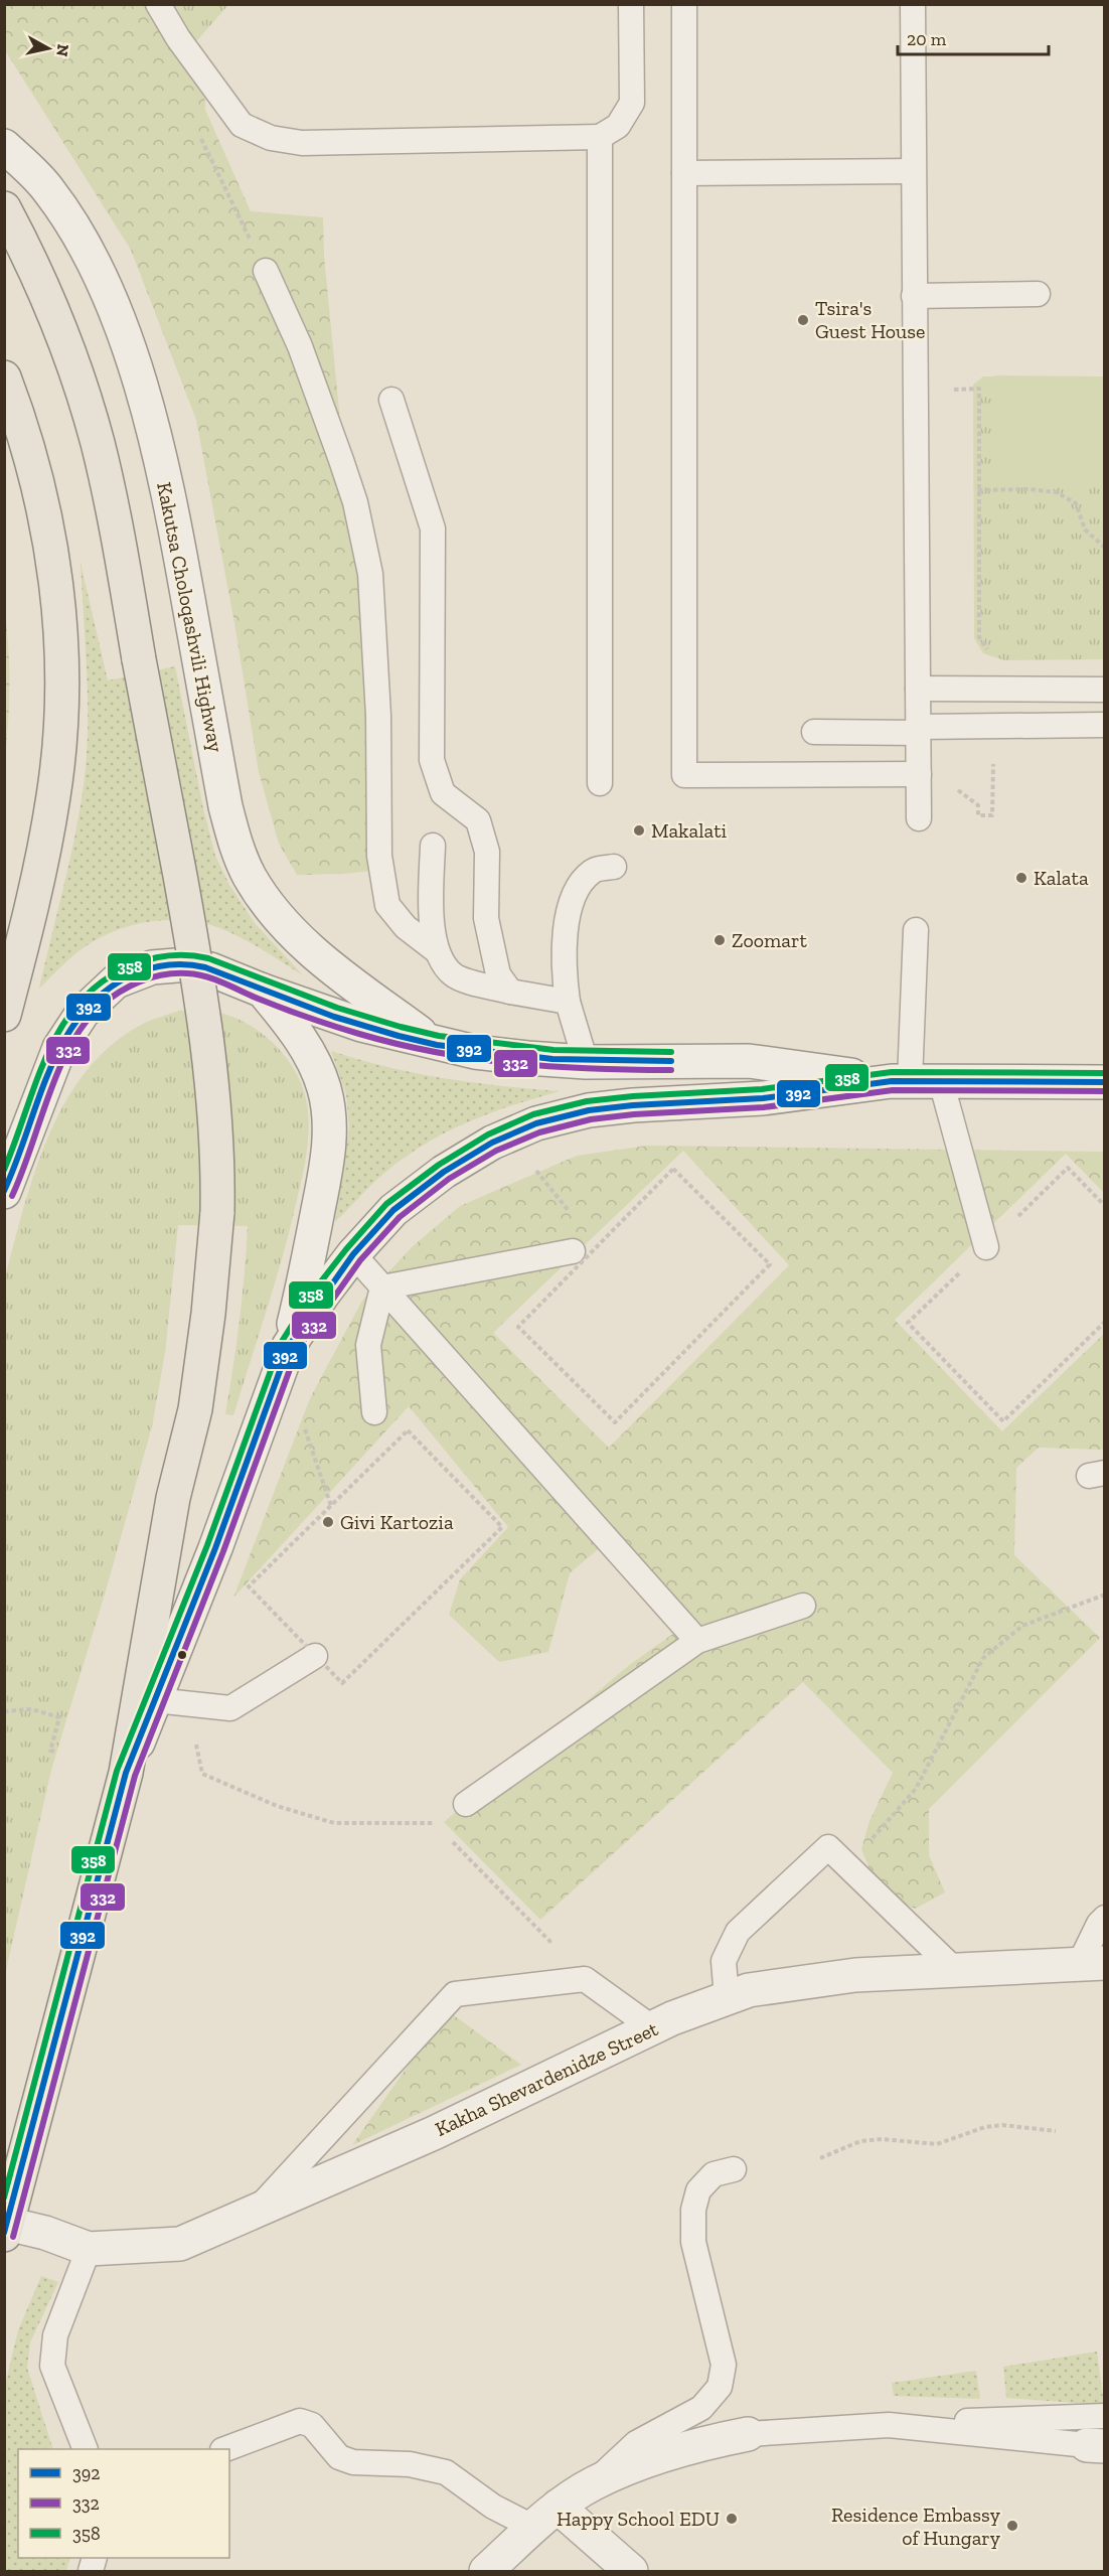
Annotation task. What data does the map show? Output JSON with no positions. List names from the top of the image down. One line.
{"streets":{"main road":["Kakutsa Choloqashvili Highway","Kakha Shevardenidze Street"]},"places":["Tsira's Guest House","Makalati","Kalata","Zoomart","Givi Kartozia","Happy School EDU","Residence Embassy of Hungary"],"lines":["transit line 358","transit line 392","transit line 332"],"legend":["392","332","358"],"scale_bar":"20 m","north":"right"}
